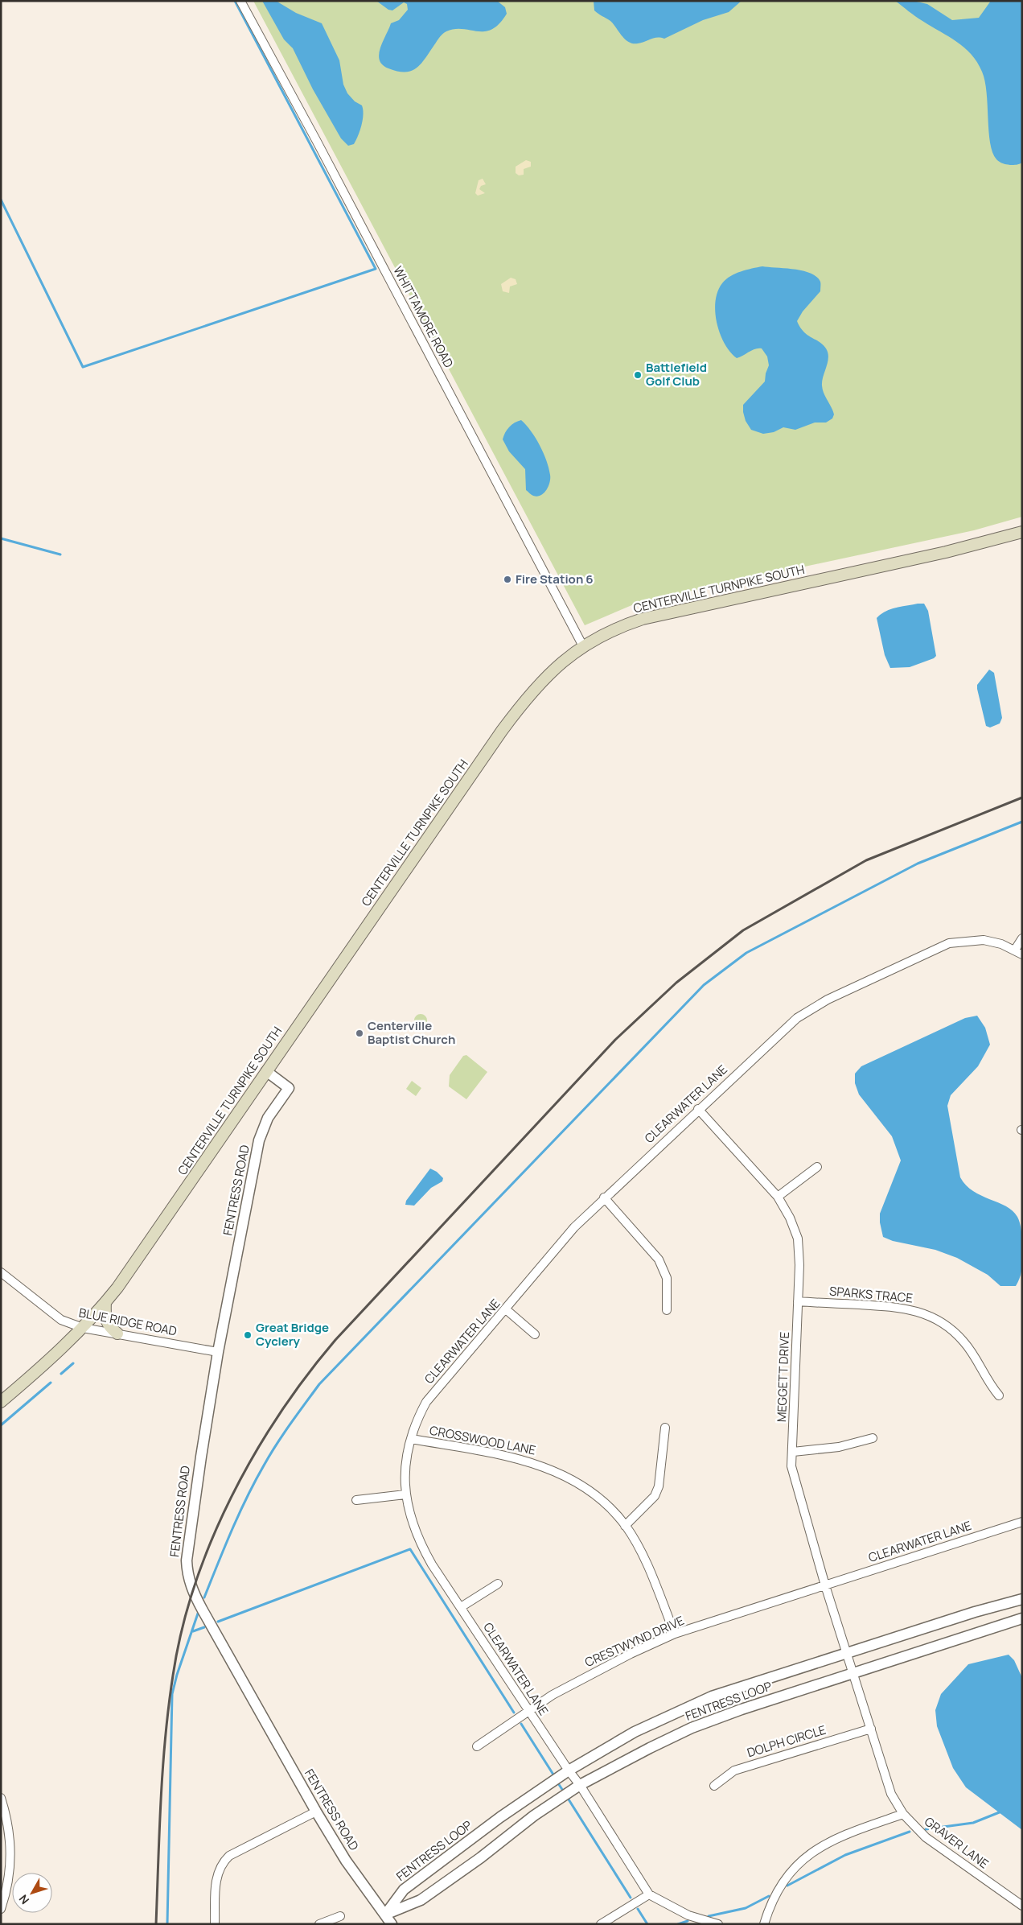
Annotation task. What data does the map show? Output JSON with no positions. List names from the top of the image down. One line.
{"streets":{"main road":["CENTERVILLE TURNPIKE SOUTH"],"street":["WHITTAMORE ROAD","CLEARWATER LANE","FENTRESS ROAD","SPARKS TRACE","BLUE RIDGE ROAD","MEGGETT DRIVE","CROSSWOOD LANE","CRESTWYND DRIVE","FENTRESS LOOP","DOLPH CIRCLE","GRAVER LANE"]},"crossings":[["WHITTAMORE ROAD","CENTERVILLE TURNPIKE SOUTH"],["CENTERVILLE TURNPIKE SOUTH","FENTRESS ROAD"],["CENTERVILLE TURNPIKE SOUTH","BLUE RIDGE ROAD"],["CLEARWATER LANE","MEGGETT DRIVE"],["CLEARWATER LANE","CROSSWOOD LANE"],["CLEARWATER LANE","CRESTWYND DRIVE"],["CLEARWATER LANE","FENTRESS LOOP"],["FENTRESS ROAD","BLUE RIDGE ROAD"],["FENTRESS ROAD","FENTRESS LOOP"],["SPARKS TRACE","MEGGETT DRIVE"],["MEGGETT DRIVE","CRESTWYND DRIVE"],["MEGGETT DRIVE","FENTRESS LOOP"],["MEGGETT DRIVE","GRAVER LANE"],["CROSSWOOD LANE","CRESTWYND DRIVE"],["FENTRESS LOOP","GRAVER LANE"],["DOLPH CIRCLE","GRAVER LANE"]],"places":["Battlefield Golf Club","Fire Station 6","Centerville Baptist Church","Great Bridge Cyclery"],"north":"bottom left"}
